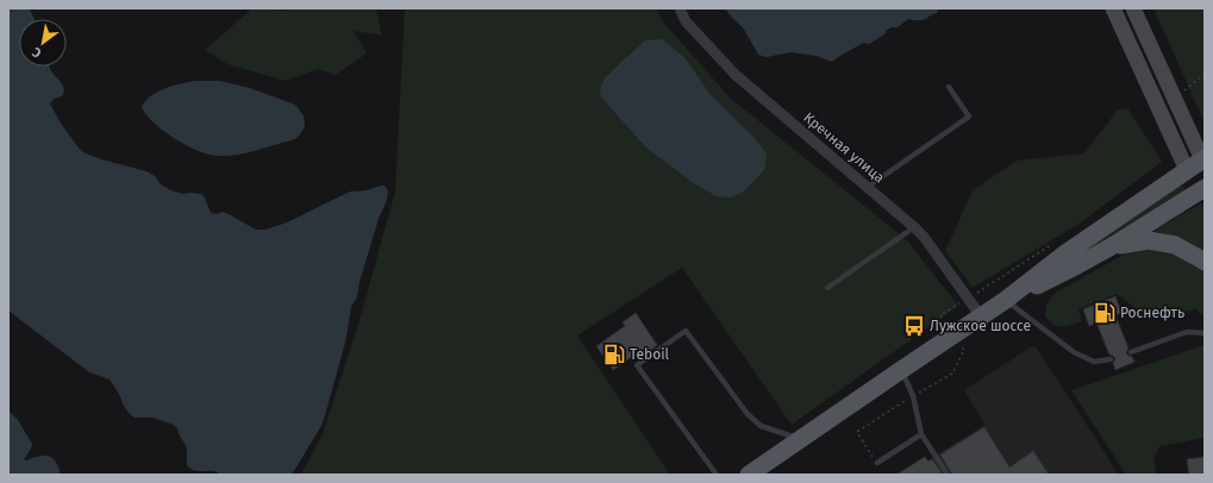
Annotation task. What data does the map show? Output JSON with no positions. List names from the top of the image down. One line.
{"streets":{"street":["Кречная улица"]},"places":{"fuel station":["Роснефть","Teboil"],"bus stop":["Лужское шоссе"]},"north":"bottom left"}
